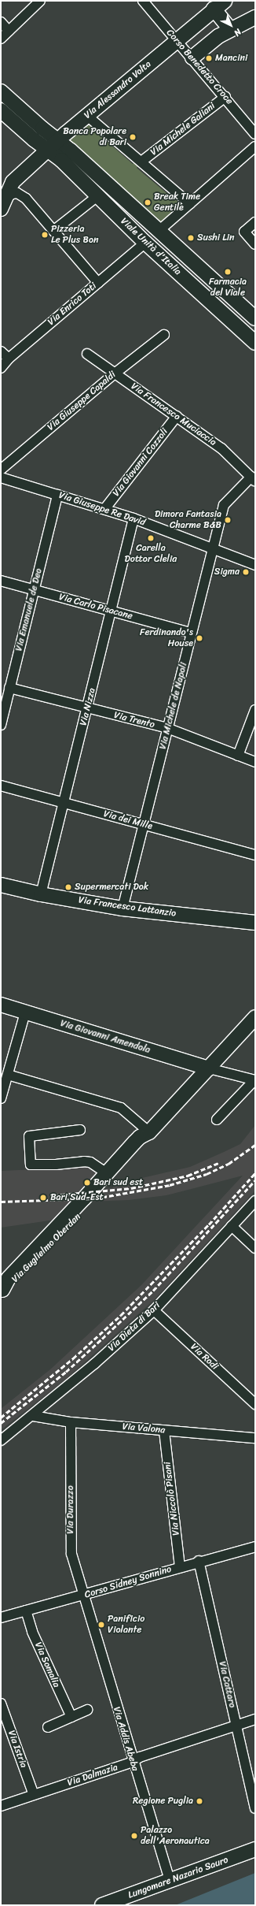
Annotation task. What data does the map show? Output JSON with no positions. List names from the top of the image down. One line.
{"streets":{"main road":["Via Alessandro Volta","Viale Unità d'Italia","Via Francesco Lattanzio","Via Giovanni Amendola","Via Guglielmo Oberdan","Lungomare Nazario Sauro"],"street":["Corso Benedetto Croce","Via Michele Galiani","Via Enrico Toti","Via Giuseppe Capaldi","Via Francesco Muciaccia","Via Giovanni Cozzoli","Via Giuseppe Re David","Via Carlo Pisacane","Via Emanuele de Deo","Via Michele de Napoli","Via Nizza","Via Trento","Via dei Mille","Via Dieta di Bari","Via Rodi","Via Valona","Via Niccolò Pisani","Via Durazzo","Corso Sidney Sonnino","Via Somalia","Via Cattaro","Via Addis Abeba","Via Istria","Via Dalmazia"]},"crossings":[["Corso Benedetto Croce","Via Alessandro Volta"],["Corso Benedetto Croce","Via Michele Galiani"],["Via Alessandro Volta","Viale Unità d'Italia"],["Viale Unità d'Italia","Via Enrico Toti"],["Via Giuseppe Capaldi","Via Francesco Muciaccia"],["Via Francesco Muciaccia","Via Giovanni Cozzoli"],["Via Francesco Muciaccia","Via Michele de Napoli"],["Via Giovanni Cozzoli","Via Giuseppe Re David"],["Via Giuseppe Re David","Via Emanuele de Deo"],["Via Giuseppe Re David","Via Michele de Napoli"],["Via Giuseppe Re David","Via Nizza"],["Via Carlo Pisacane","Via Emanuele de Deo"],["Via Carlo Pisacane","Via Michele de Napoli"],["Via Carlo Pisacane","Via Nizza"],["Via Emanuele de Deo","Via Trento"],["Via Michele de Napoli","Via Trento"],["Via Michele de Napoli","Via dei Mille"],["Via Michele de Napoli","Via Francesco Lattanzio"],["Via Nizza","Via Trento"],["Via Nizza","Via dei Mille"],["Via Nizza","Via Francesco Lattanzio"],["Via Giovanni Amendola","Via Guglielmo Oberdan"],["Via Dieta di Bari","Via Rodi"],["Via Dieta di Bari","Via Valona"],["Via Valona","Via Niccolò Pisani"],["Via Valona","Via Durazzo"],["Via Niccolò Pisani","Corso Sidney Sonnino"],["Via Durazzo","Corso Sidney Sonnino"],["Via Durazzo","Via Addis Abeba"],["Corso Sidney Sonnino","Via Somalia"],["Corso Sidney Sonnino","Via Cattaro"],["Corso Sidney Sonnino","Via Addis Abeba"],["Via Cattaro","Via Dalmazia"],["Via Addis Abeba","Via Dalmazia"],["Via Addis Abeba","Lungomare Nazario Sauro"],["Via Istria","Via Dalmazia"]],"places":["Mancini","Banca Popolare di Bari","Break Time Gentile","Pizzeria Le Plus Bon","Sushi Lin","Farmacia del Viale","Dimora Fantasia Charme B&B","Carella Dottor Clelia","Sigma","Ferdinando's House","Supermercati Dok","Bari sud est","Bari Sud-Est","Panificio Violante","Regione Puglia","Palazzo dell'Aeronautica"],"north":"bottom right"}
